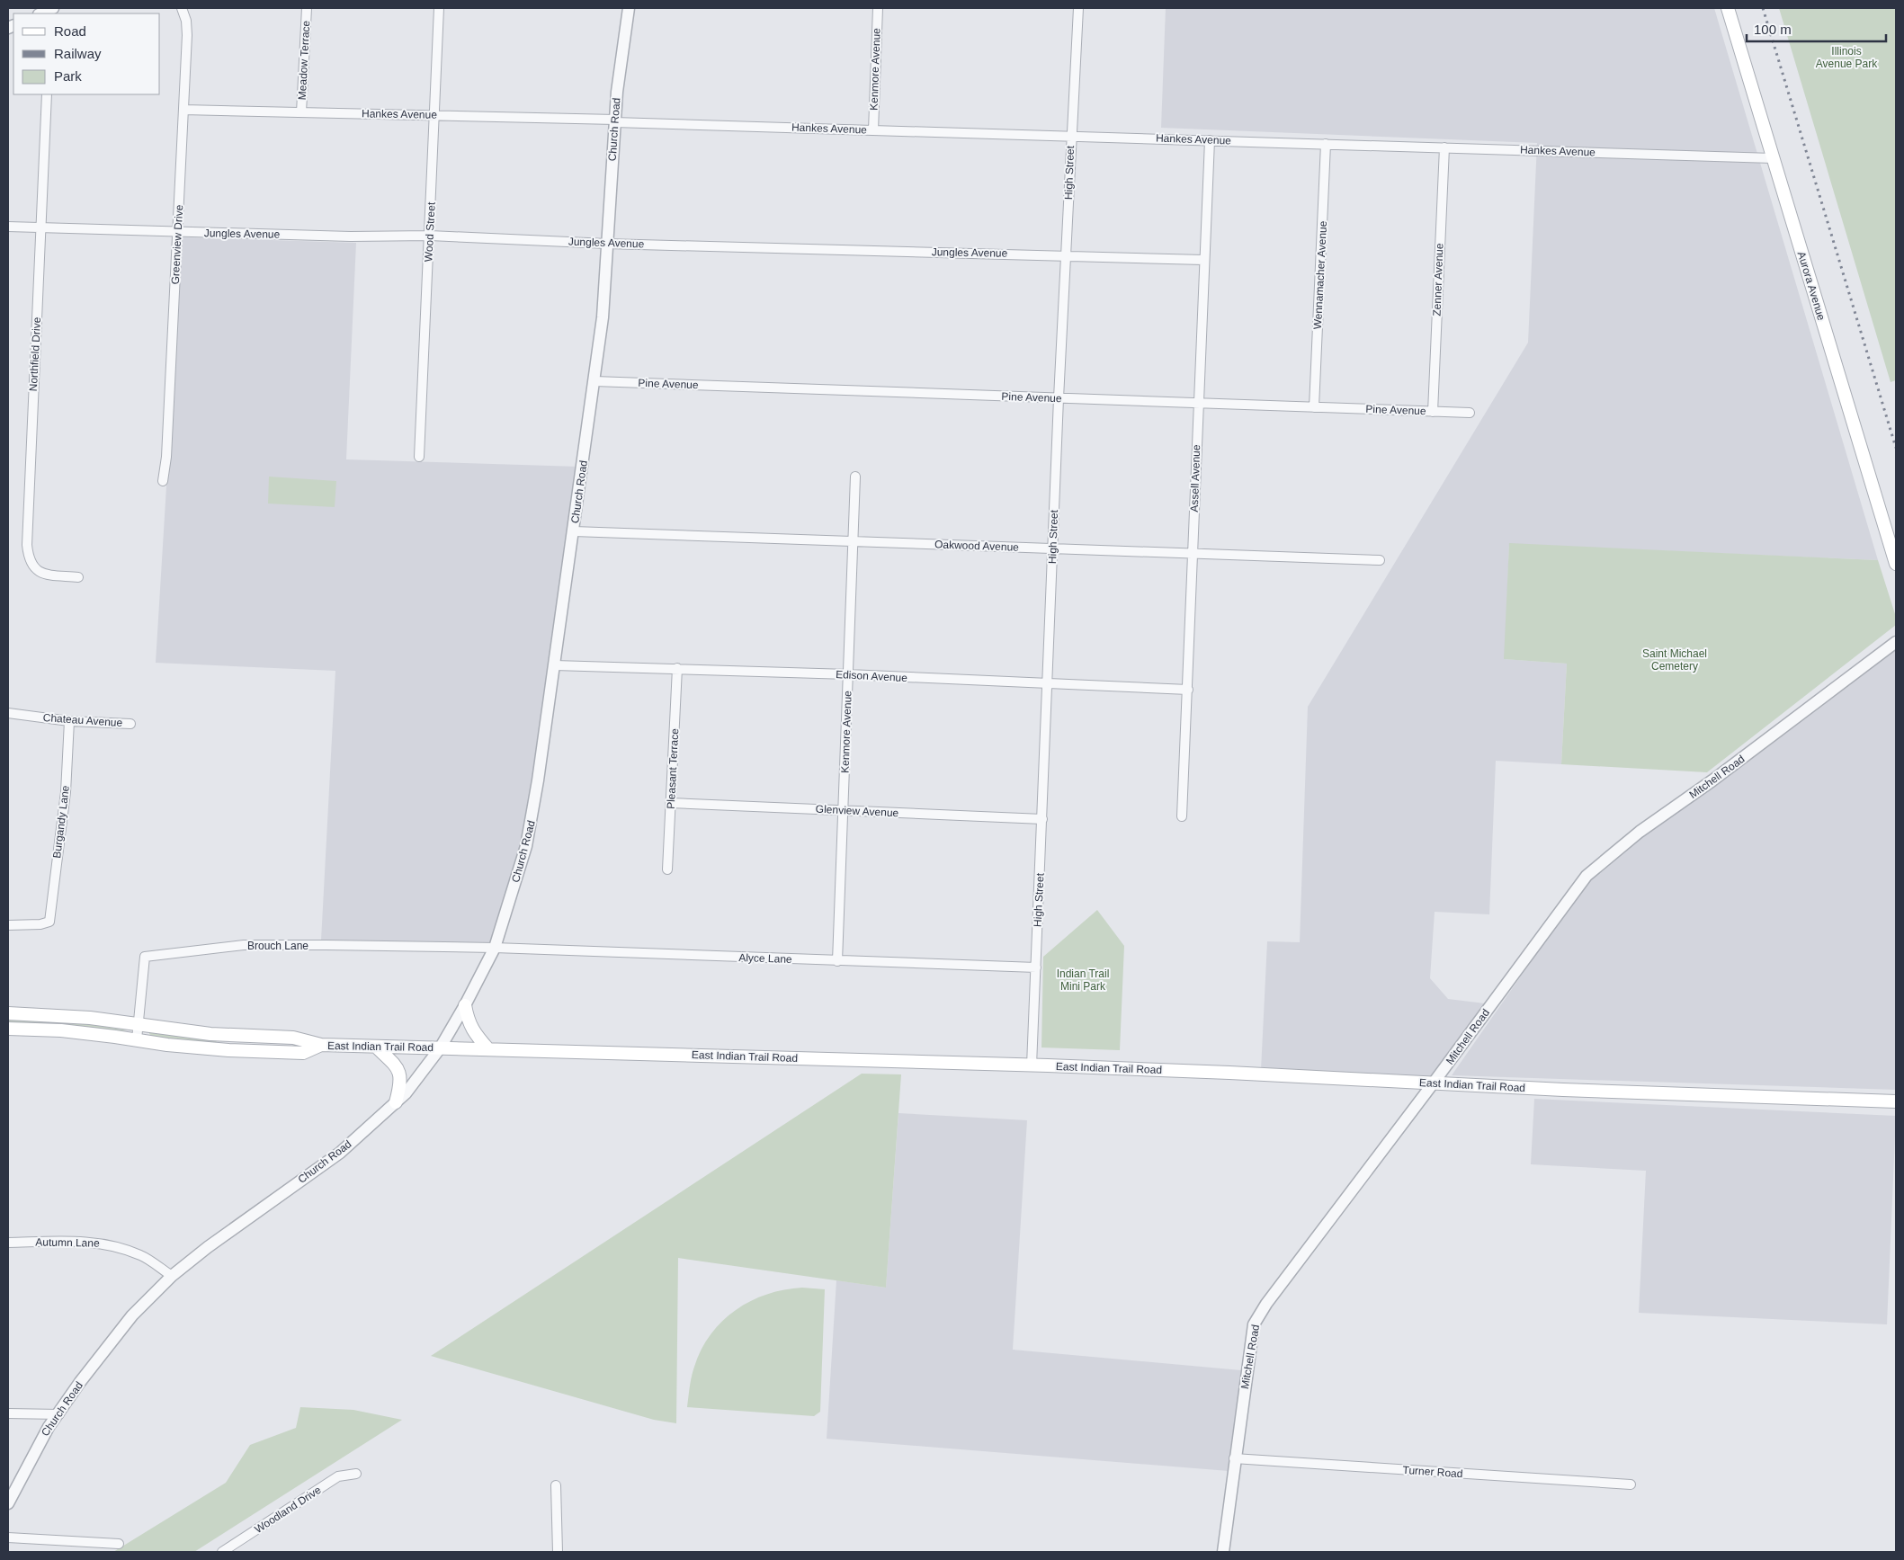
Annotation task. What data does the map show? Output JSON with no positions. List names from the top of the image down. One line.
{"streets":{"main road":["Aurora Avenue","East Indian Trail Road"],"street":["Meadow Terrace","Kenmore Avenue","Hankes Avenue","Church Road","High Street","Wood Street","Jungles Avenue","Greenview Drive","Wennamacher Avenue","Zenner Avenue","Northfield Drive","Pine Avenue","Assell Avenue","Oakwood Avenue","Edison Avenue","Chateau Avenue","Pleasant Terrace","Mitchell Road","Glenview Avenue","Burgandy Lane","Brouch Lane","Alyce Lane","Autumn Lane","Turner Road","Woodland Drive"]},"crossings":[["Meadow Terrace","Hankes Avenue"],["Kenmore Avenue","Hankes Avenue"],["Kenmore Avenue","Oakwood Avenue"],["Kenmore Avenue","Edison Avenue"],["Kenmore Avenue","Glenview Avenue"],["Kenmore Avenue","Alyce Lane"],["Hankes Avenue","Church Road"],["Hankes Avenue","High Street"],["Hankes Avenue","Wood Street"],["Hankes Avenue","Greenview Drive"],["Hankes Avenue","Wennamacher Avenue"],["Hankes Avenue","Zenner Avenue"],["Hankes Avenue","Aurora Avenue"],["Hankes Avenue","Assell Avenue"],["Church Road","Jungles Avenue"],["Church Road","Pine Avenue"],["Church Road","Oakwood Avenue"],["Church Road","Edison Avenue"],["Church Road","Brouch Lane"],["Church Road","Alyce Lane"],["Church Road","East Indian Trail Road"],["Church Road","Autumn Lane"],["High Street","Jungles Avenue"],["High Street","Pine Avenue"],["High Street","Oakwood Avenue"],["High Street","Edison Avenue"],["High Street","Glenview Avenue"],["High Street","Alyce Lane"],["High Street","East Indian Trail Road"],["Wood Street","Jungles Avenue"],["Jungles Avenue","Greenview Drive"],["Jungles Avenue","Northfield Drive"],["Jungles Avenue","Assell Avenue"],["Wennamacher Avenue","Pine Avenue"],["Zenner Avenue","Pine Avenue"],["Pine Avenue","Assell Avenue"],["Assell Avenue","Oakwood Avenue"],["Assell Avenue","Edison Avenue"],["Edison Avenue","Pleasant Terrace"],["Chateau Avenue","Burgandy Lane"],["Pleasant Terrace","Glenview Avenue"],["Mitchell Road","East Indian Trail Road"],["Mitchell Road","Turner Road"],["Brouch Lane","Alyce Lane"],["Brouch Lane","East Indian Trail Road"]],"parks":["Illinois Avenue Park","Saint Michael Cemetery","Indian Trail Mini Park"],"legend":["Road","Railway","Park"],"scale_bar":"100 m"}
